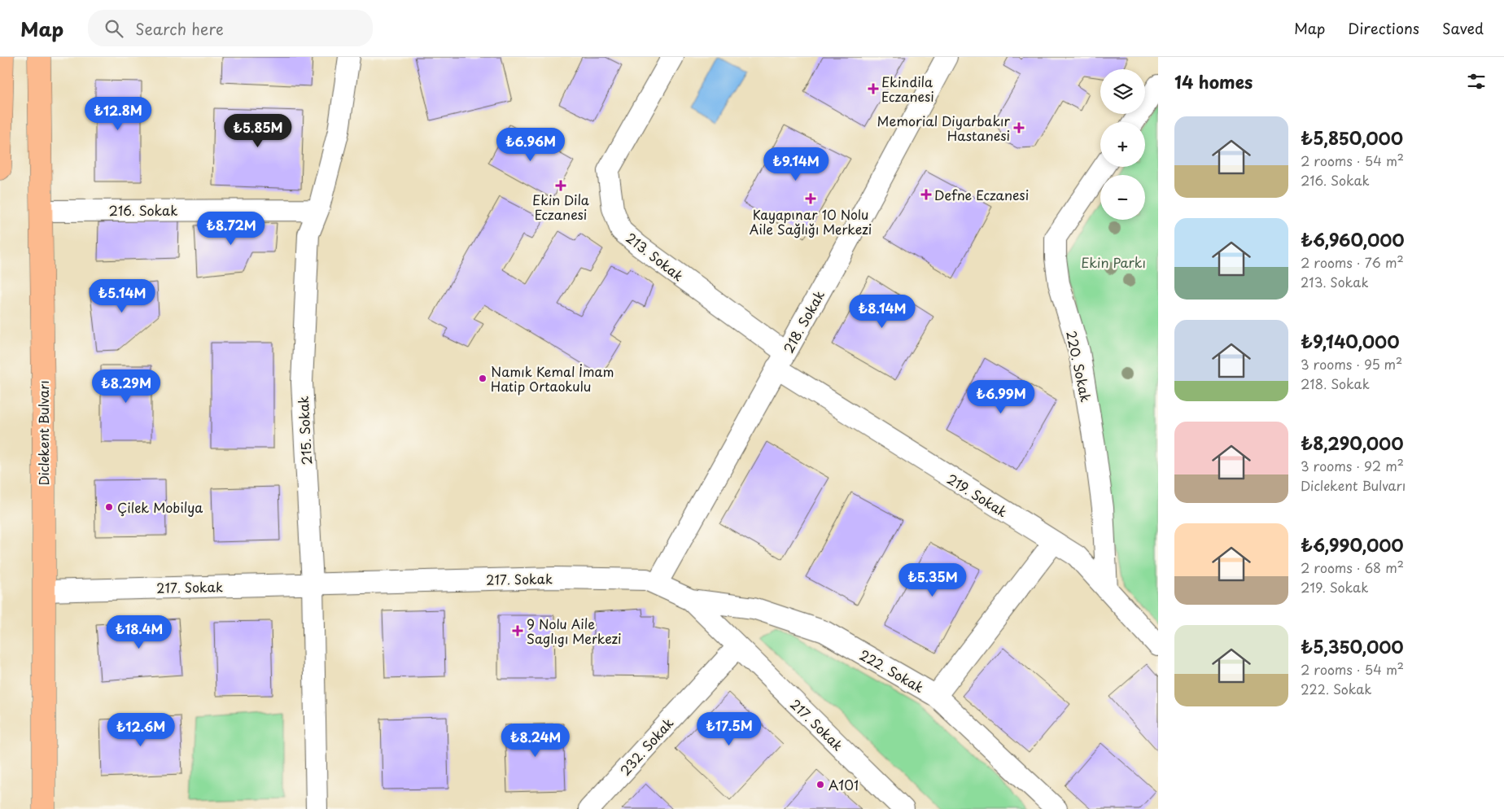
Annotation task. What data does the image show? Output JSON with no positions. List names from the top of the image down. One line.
{"streets":{"main road":["Diclekent Bulvarı"],"street":["216. Sokak","213. Sokak","218. Sokak","220. Sokak","215. Sokak","219. Sokak","217. Sokak","222. Sokak","232. Sokak"]},"crossings":[["216. Sokak","215. Sokak"],["216. Sokak","Diclekent Bulvarı"],["213. Sokak","218. Sokak"],["213. Sokak","219. Sokak"],["218. Sokak","219. Sokak"],["218. Sokak","217. Sokak"],["220. Sokak","219. Sokak"],["215. Sokak","217. Sokak"],["Diclekent Bulvarı","217. Sokak"],["217. Sokak","222. Sokak"],["217. Sokak","232. Sokak"]],"parks":["Ekin Parkı"],"places":{"health":["Ekindila Eczanesi","Memorial Diyarbakır Hastanesi","Ekin Dila Eczanesi","Defne Eczanesi","Kayapınar 10 Nolu Aile Sağlığı Merkezi","9 Nolu Aile Saglıgı Merkezi"],"other":["Namık Kemal İmam Hatip Ortaokulu","Çilek Mobilya","A101"]},"page":{"header":"Map","search":"Search here","nav":["Map","Directions","Saved"],"heading":"14 homes","map_buttons":["+","−"],"price":["₺12.8M","₺5.85M","₺6.96M","₺9.14M","₺8.72M","₺5.14M","₺8.14M","₺8.29M","₺6.99M","₺5.35M","₺18.4M","₺17.5M","₺12.6M","₺8.24M"],"list":[{"name":"₺5,850,000","note":"2 rooms · 54 m² · 216. Sokak"},{"name":"₺6,960,000","note":"2 rooms · 76 m² · 213. Sokak"},{"name":"₺9,140,000","note":"3 rooms · 95 m² · 218. Sokak"},{"name":"₺8,290,000","note":"3 rooms · 92 m² · Diclekent Bulvarı"},{"name":"₺6,990,000","note":"2 rooms · 68 m² · 219. Sokak"},{"name":"₺5,350,000","note":"2 rooms · 54 m² · 222. Sokak"}]}}
